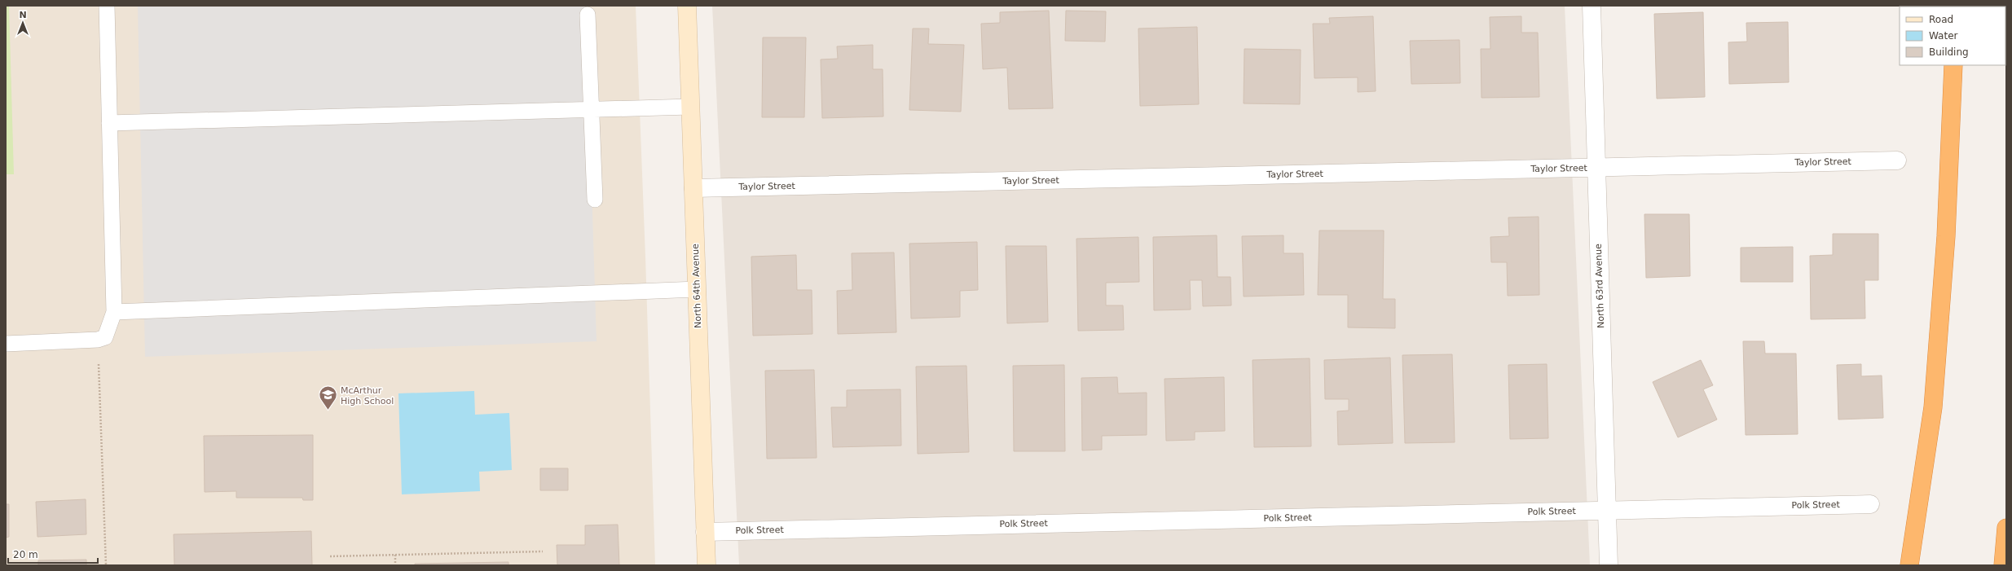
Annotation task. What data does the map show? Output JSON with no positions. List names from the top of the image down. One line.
{"streets":{"street":["Taylor Street","North 64th Avenue","North 63rd Avenue","Polk Street"]},"crossings":[["Taylor Street","North 64th Avenue"],["Taylor Street","North 63rd Avenue"],["North 64th Avenue","Polk Street"],["North 63rd Avenue","Polk Street"]],"places":{"school or university":["McArthur High School"]},"legend":["Road","Water","Building"],"scale_bar":"20 m","north":"top"}
